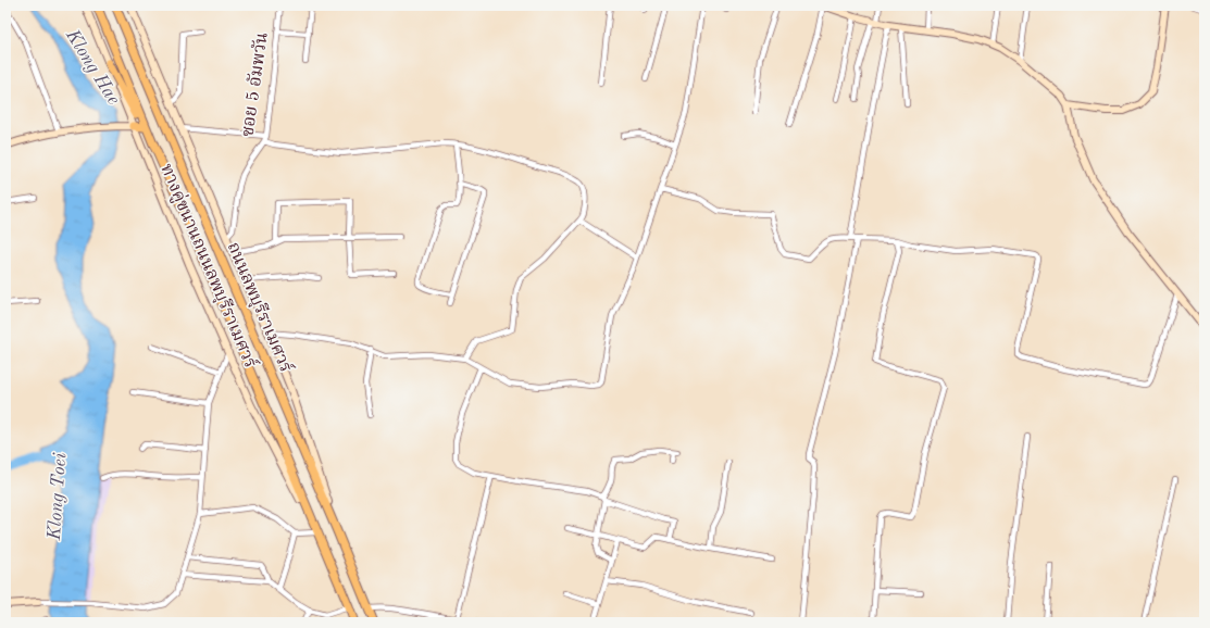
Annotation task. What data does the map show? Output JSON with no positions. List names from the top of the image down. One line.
{"streets":{"main road":["ทางคู่ขนานถนนลพบุรีราเมศวร์","ถนนลพบุรีราเมศวร์"],"street":["ซอย 5 อัมพวัน"]},"crossings":[["ซอย 5 อัมพวัน","ทางคู่ขนานถนนลพบุรีราเมศวร์"],["ทางคู่ขนานถนนลพบุรีราเมศวร์","ถนนลพบุรีราเมศวร์"]],"water":["Klong Hae","Klong Toei"]}
